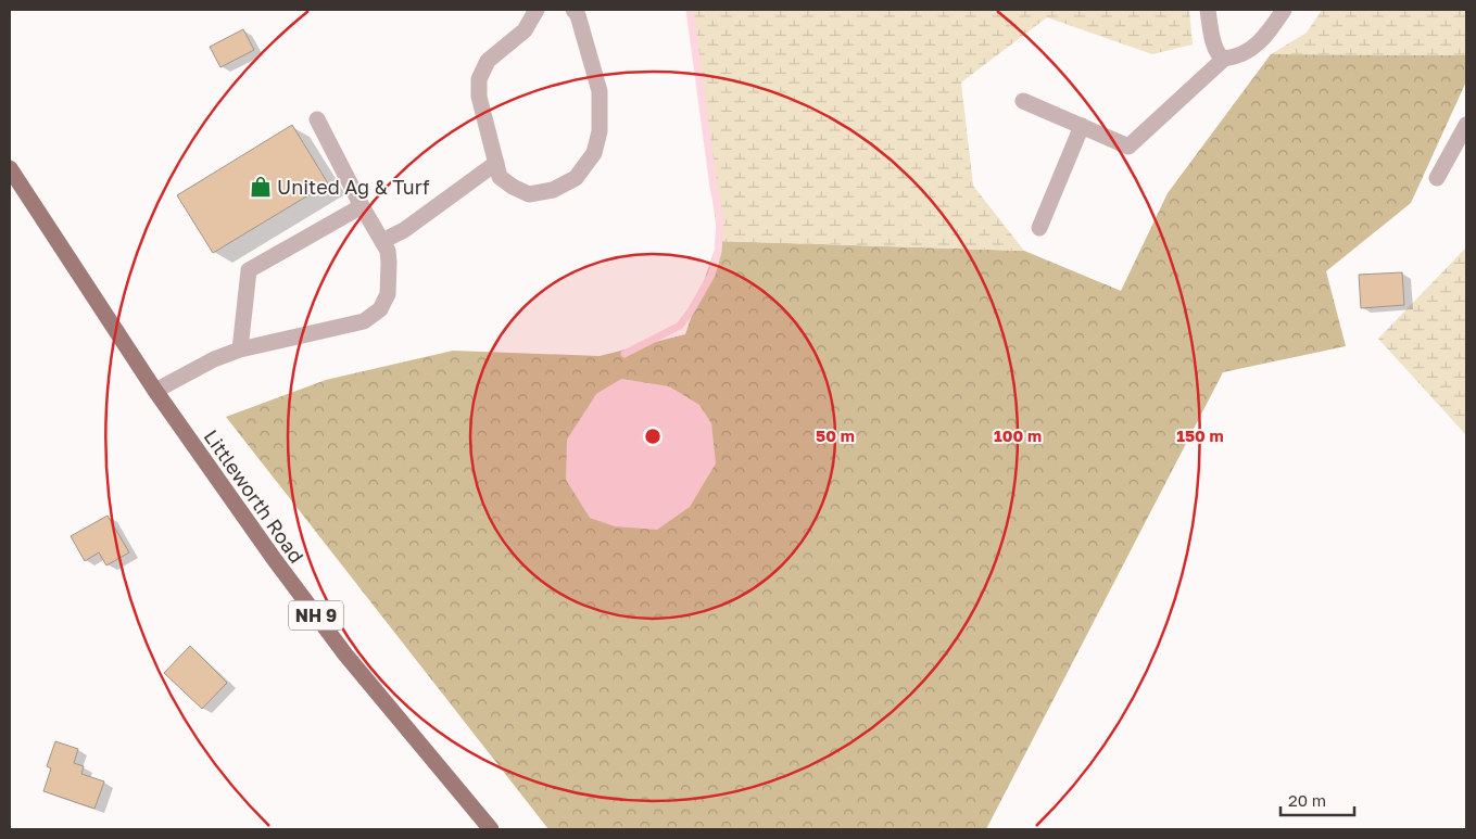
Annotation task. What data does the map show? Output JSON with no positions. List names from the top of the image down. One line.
{"streets":{"main road":["Littleworth Road","NH 9"]},"places":{"shop":["United Ag & Turf"]},"scale_bar":"20 m","rings":["50 m","100 m","150 m"]}
